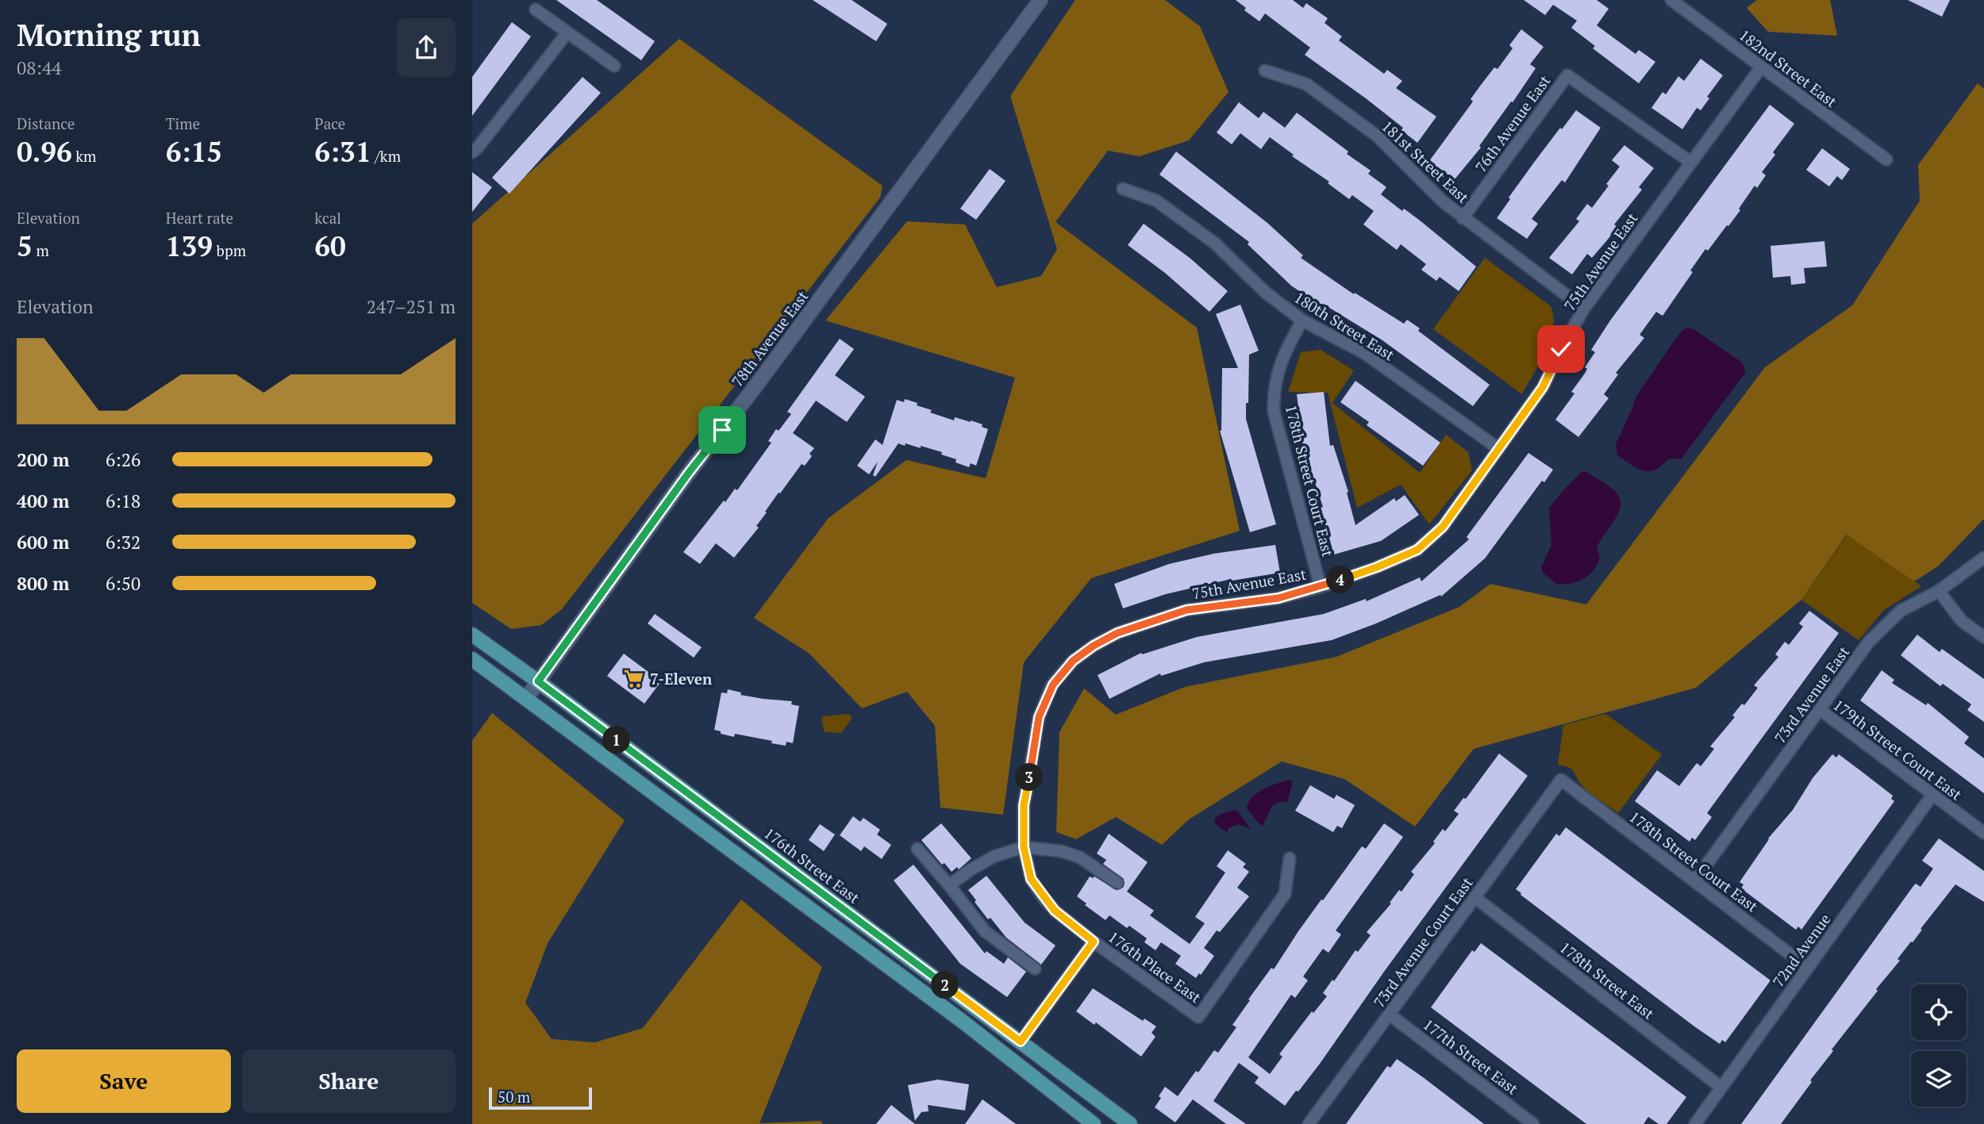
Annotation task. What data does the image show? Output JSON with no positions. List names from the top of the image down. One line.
{"streets":{"main road":["176th Street East"],"street":["182nd Street East","76th Avenue East","181st Street East","75th Avenue East","180th Street East","78th Avenue East","178th Street Court East","73rd Avenue East","179th Street Court East","73rd Avenue Court East","72nd Avenue","176th Place East","178th Street East","177th Street East"]},"crossings":[["182nd Street East","75th Avenue East"],["76th Avenue East","181st Street East"],["76th Avenue East","75th Avenue East"],["181st Street East","75th Avenue East"],["75th Avenue East","180th Street East"],["75th Avenue East","178th Street Court East"],["75th Avenue East","176th Place East"],["180th Street East","178th Street Court East"],["78th Avenue East","176th Street East"],["178th Street Court East","73rd Avenue East"],["178th Street Court East","73rd Avenue Court East"],["178th Street Court East","72nd Avenue"],["73rd Avenue East","179th Street Court East"],["179th Street Court East","72nd Avenue"],["73rd Avenue Court East","178th Street East"],["73rd Avenue Court East","177th Street East"],["72nd Avenue","178th Street East"]],"places":{"supermarket":["7-Eleven"]},"scale_bar":"50 m","page":{"heading":["Morning run","08:44"],"stats":[["Distance","0.96 km"],["Time","6:15"],["Pace","6:31 /km"],["Elevation","5 m"],["Heart rate","139 bpm"],["kcal","60"]],"chart":["Elevation","247–251 m"],"list":[{"name":"200 m","note":"6:26"},{"name":"400 m","note":"6:18"},{"name":"600 m","note":"6:32"},{"name":"800 m","note":"6:50"}],"pins":["4","1","3","2"],"buttons":["Save","Share"],"scale":"50 m"}}
